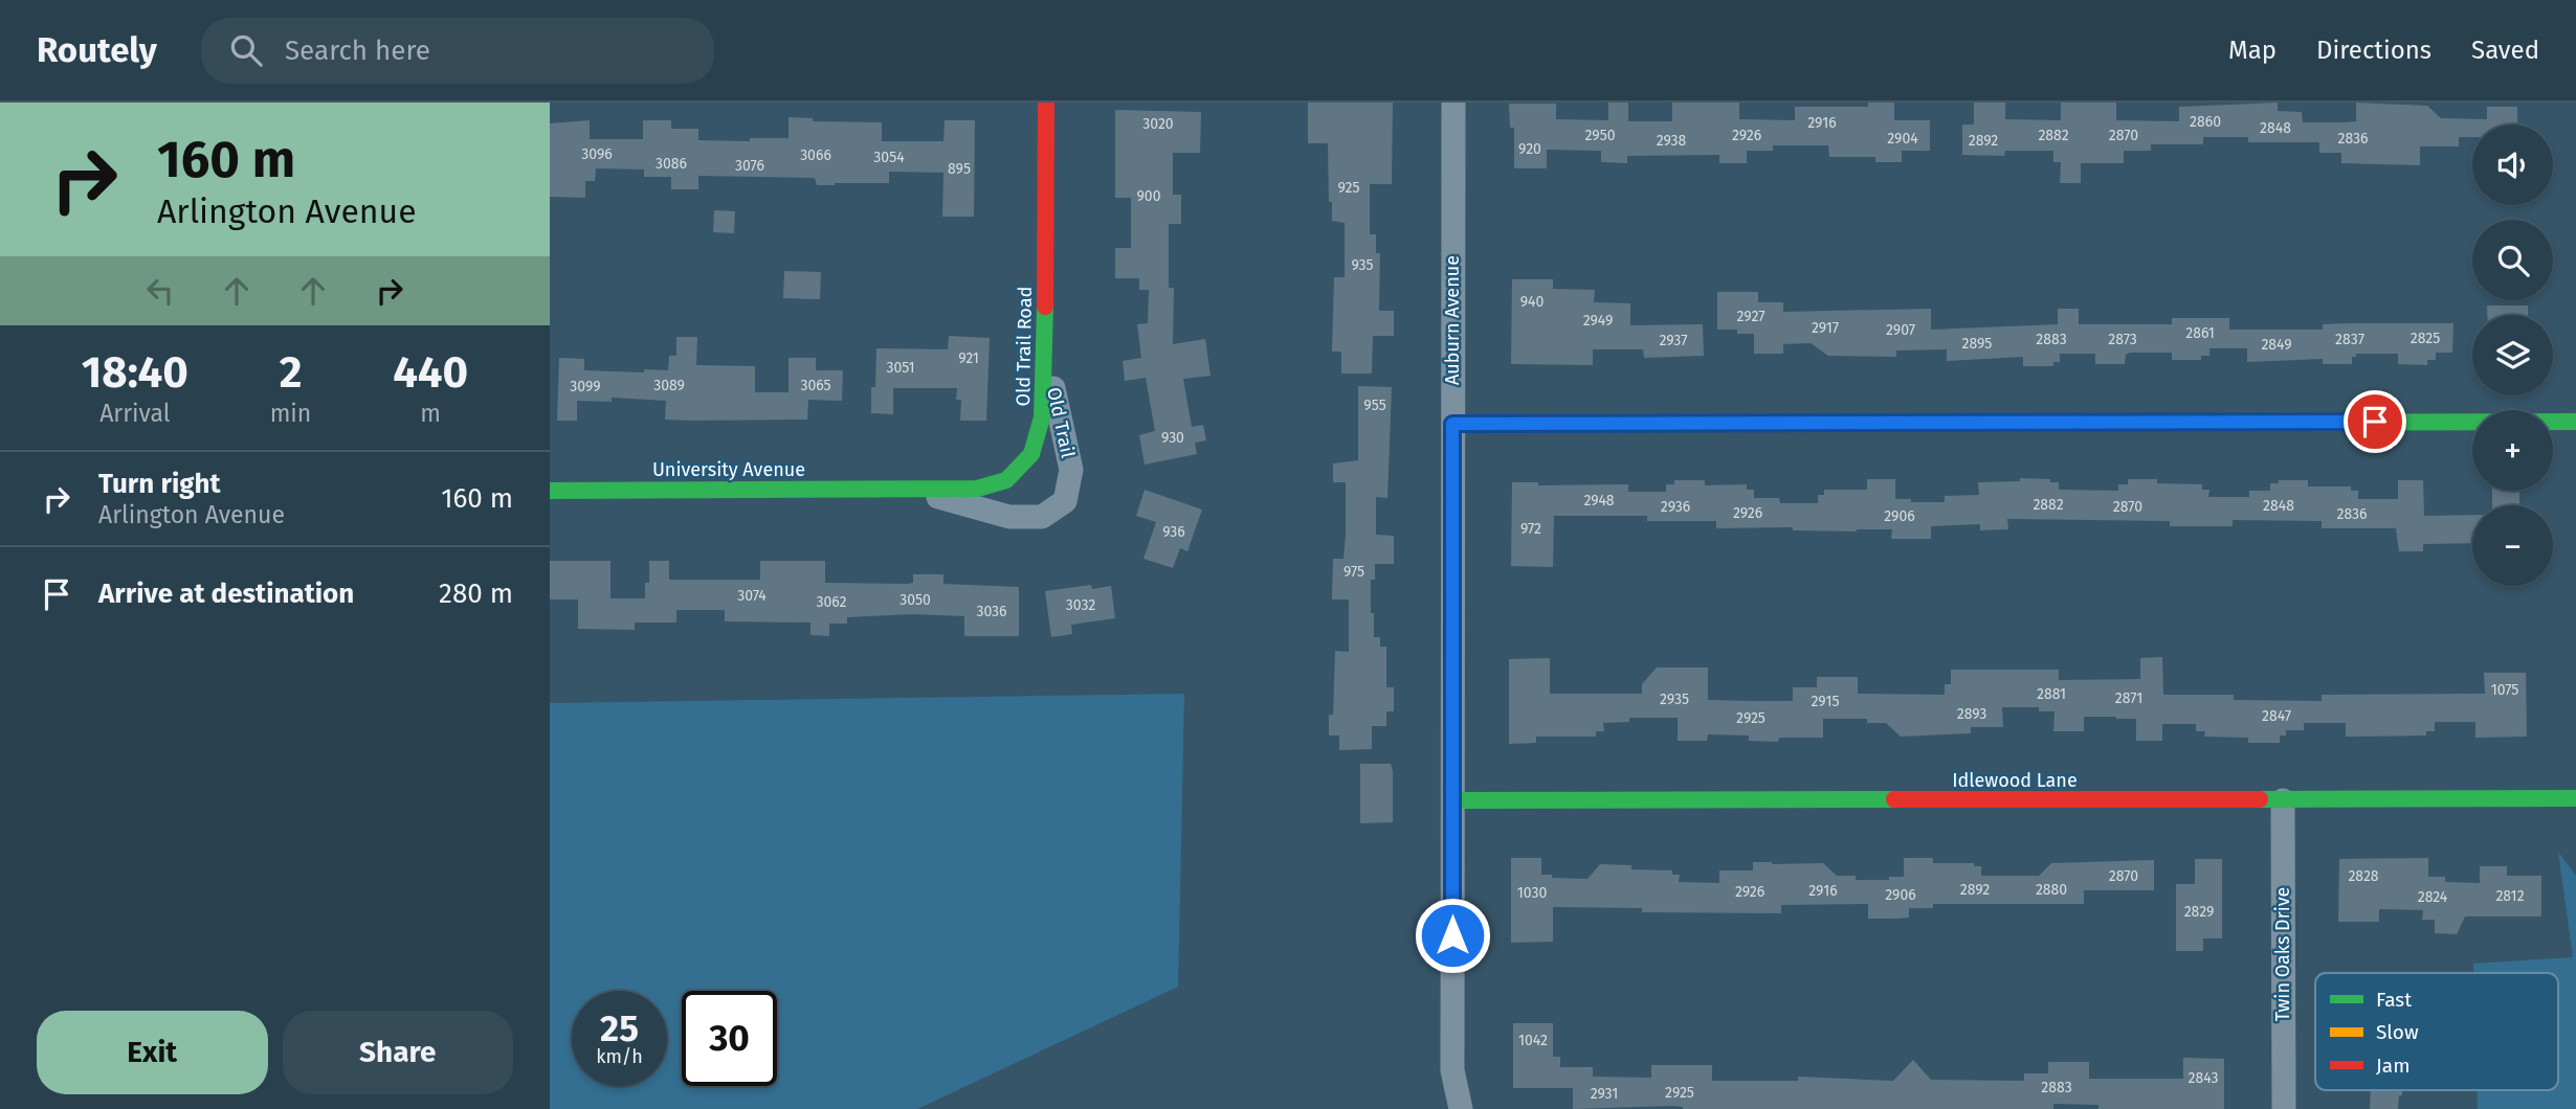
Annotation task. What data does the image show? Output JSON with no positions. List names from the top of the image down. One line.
{"streets":{"street":["Auburn Avenue","Old Trail Road","Old Trail","University Avenue","Idlewood Lane","Twin Oaks Drive"]},"crossings":[["Auburn Avenue","Idlewood Lane"],["Old Trail Road","Old Trail"],["Old Trail Road","University Avenue"],["Old Trail","University Avenue"],["Idlewood Lane","Twin Oaks Drive"]],"house_numbers":["2860","2916","3020","2848","2950","2926","2882","2870","2904","2836","2938","2892","920","3096","3066","3054","3086","3076","895","925","900","935","940","2927","2949","2917","2907","2861","2825","2883","2873","2837","2937","2895","2849","921","3051","3089","3065","3099","955","930","2948","2882","2848","2936","2870","2926","2836","2906","972","936","975","3074","3050","3062","3032","3036","1075","2881","2871","2935","2915","2893","2847","2925","2870","2828","2892","2880","2916","2926","1030","2906","2812","2824","2829","1042","2843","2883","2925","2931"],"legend":["Fast","Slow","Jam"],"page":{"header":"Routely","search":"Search here","nav":["Map","Directions","Saved"],"turn":["160 m","Arlington Avenue"],"map_buttons":["+","−"],"eta":["18:40","Arrival","2","min","440","m"],"list":[{"name":"Turn right","note":"Arlington Avenue","value":"160 m"},{"name":"Arrive at destination","value":"280 m"}],"speed":"25 km/h","limit":"30","buttons":["Exit","Share"]}}
